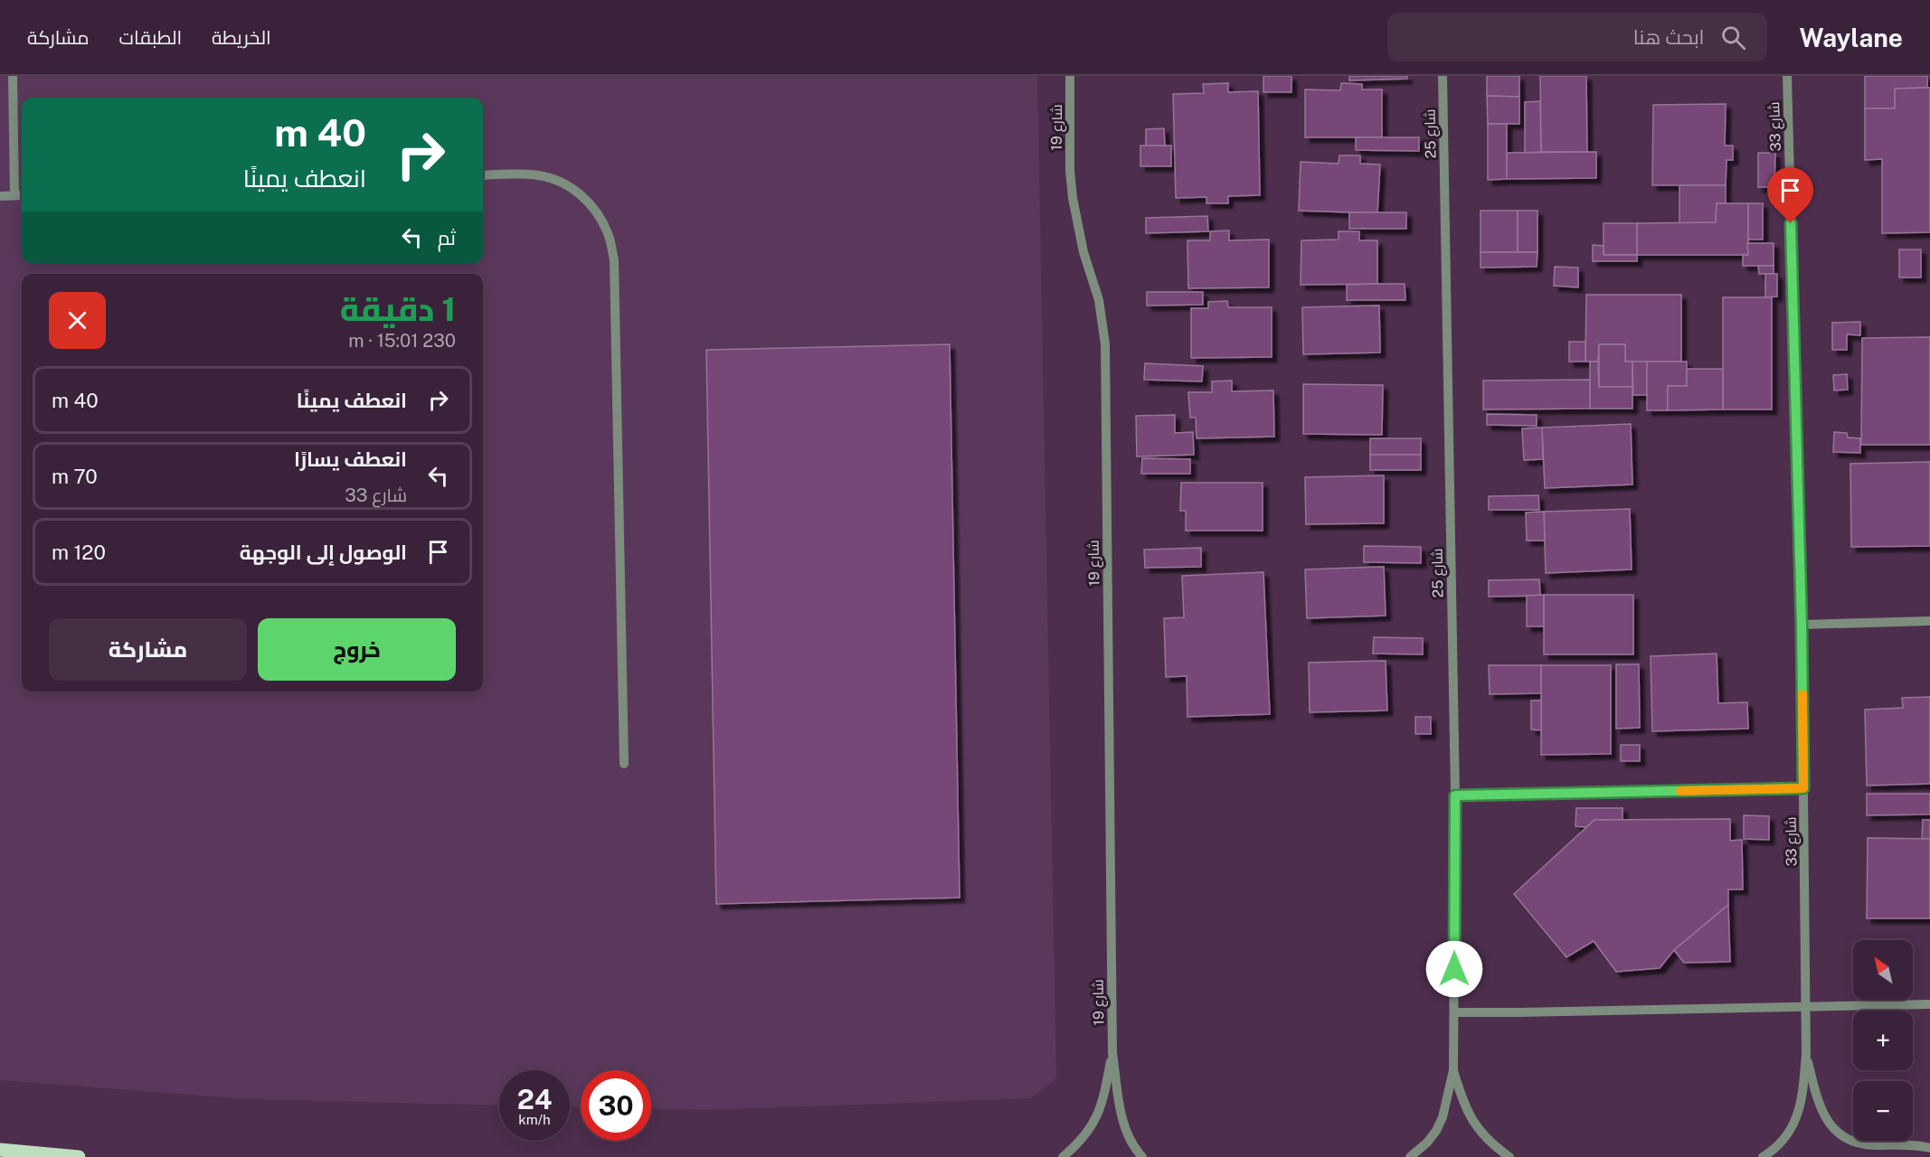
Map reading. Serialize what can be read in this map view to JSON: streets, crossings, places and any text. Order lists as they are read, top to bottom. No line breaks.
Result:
{"streets":{"street":["شارع 33","شارع 19","شارع 25"]},"north":"top left","page":{"header":"Waylane","search":"ابحث هنا","nav":["الخريطة","الطبقات","مشاركة"],"turn":["40 m","انعطف يمينًا"],"then":"ثم","heading":["1 دقيقة","230 m · 15:01"],"list":[{"name":"انعطف يمينًا","value":"40 m"},{"name":"انعطف يسارًا","note":"شارع 33","value":"70 m"},{"name":"الوصول إلى الوجهة","value":"120 m"}],"buttons":["خروج","مشاركة"],"map_buttons":["+","−"],"speed":"24 km/h","limit":"30"}}
